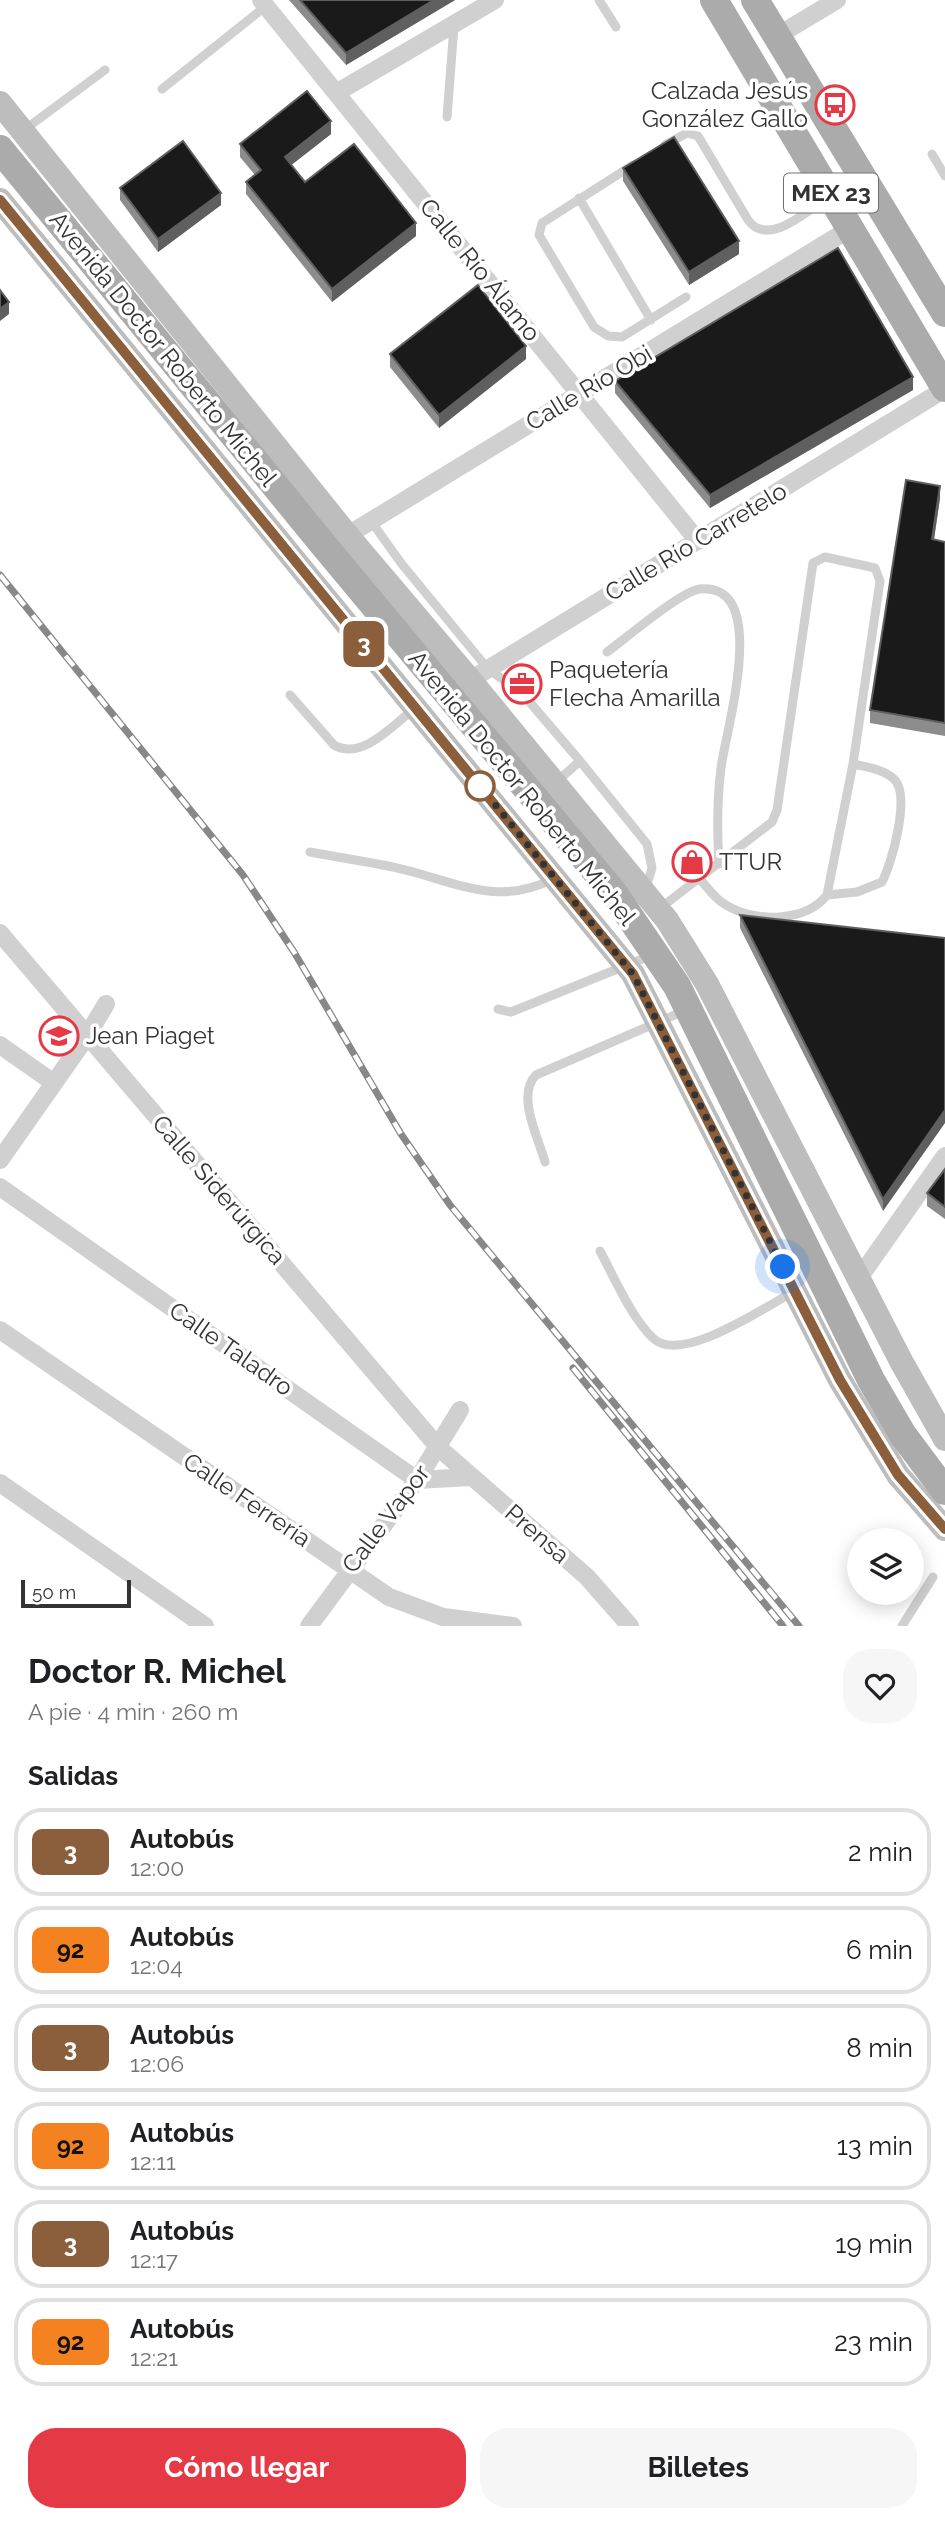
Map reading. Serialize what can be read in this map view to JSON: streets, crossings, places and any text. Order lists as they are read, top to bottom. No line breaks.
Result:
{"streets":{"main road":["MEX 23","Avenida Doctor Roberto Michel"],"street":["Calle Río Álamo","Calle Río Obi","Calle Río Carretelo","Calle Siderúrgica","Calle Taladro","Calle Ferrería","Calle Vapor","Prensa"]},"crossings":[["MEX 23","Calle Río Obi"],["MEX 23","Calle Río Carretelo"],["Calle Río Álamo","Calle Río Obi"],["Calle Río Álamo","Calle Río Carretelo"],["Avenida Doctor Roberto Michel","Calle Río Obi"],["Avenida Doctor Roberto Michel","Calle Río Carretelo"],["Calle Siderúrgica","Calle Vapor"],["Calle Siderúrgica","Prensa"],["Calle Taladro","Calle Vapor"],["Calle Ferrería","Calle Vapor"],["Calle Vapor","Prensa"]],"places":{"bus stop":["Calzada Jesús González Gallo"],"office":["Paquetería Flecha Amarilla"],"shop":["TTUR"],"school or university":["Jean Piaget"]},"lines":["bus line 3"],"scale_bar":"50 m","page":{"on_map":"3","scale":"50 m","heading":[["Doctor R. Michel","A pie · 4 min · 260 m"],"Salidas"],"list":[{"mark":"3","name":"Autobús","note":"12:00","value":"2 min"},{"mark":"92","name":"Autobús","note":"12:04","value":"6 min"},{"mark":"3","name":"Autobús","note":"12:06","value":"8 min"},{"mark":"92","name":"Autobús","note":"12:11","value":"13 min"},{"mark":"3","name":"Autobús","note":"12:17","value":"19 min"},{"mark":"92","name":"Autobús","note":"12:21","value":"23 min"}],"buttons":["Cómo llegar","Billetes"]}}
